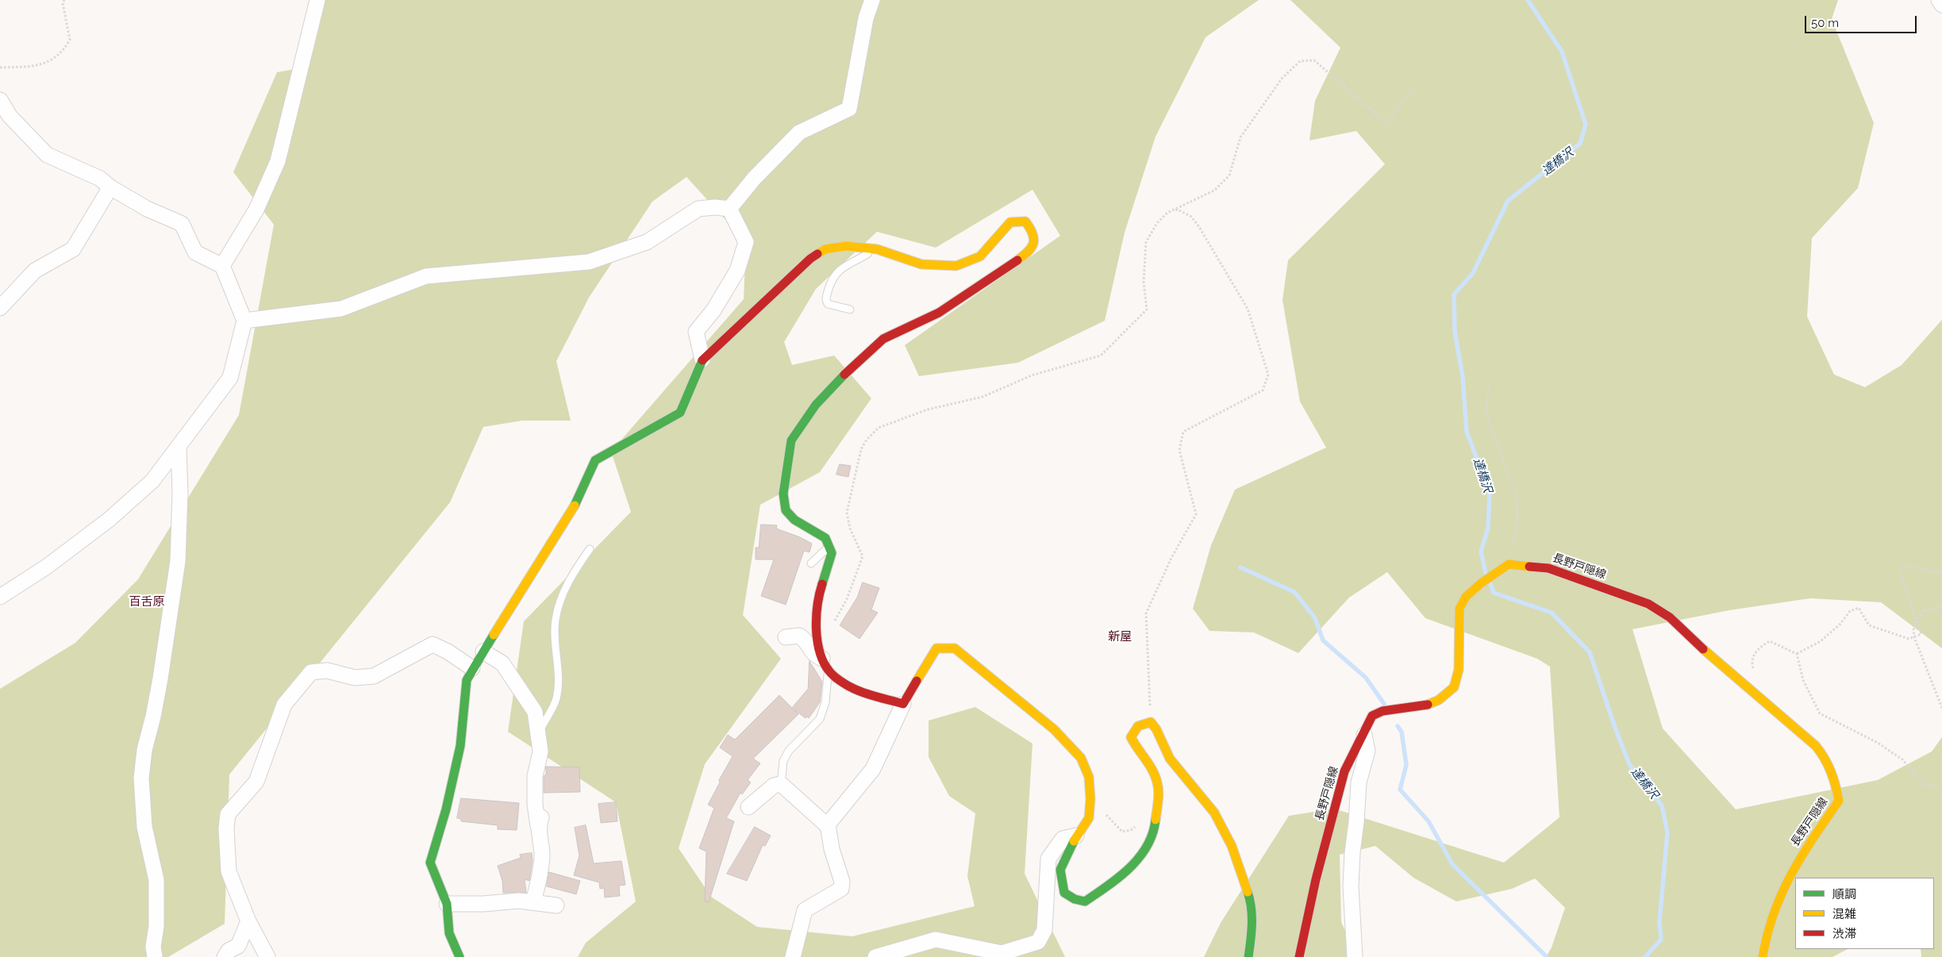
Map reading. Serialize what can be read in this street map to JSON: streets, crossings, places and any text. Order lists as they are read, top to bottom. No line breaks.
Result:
{"streets":{"street":["長野戸隠線"]},"districts":["百舌原","新屋"],"water":["達橋沢"],"legend":["順調","混雑","渋滞"],"scale_bar":"50 m"}
